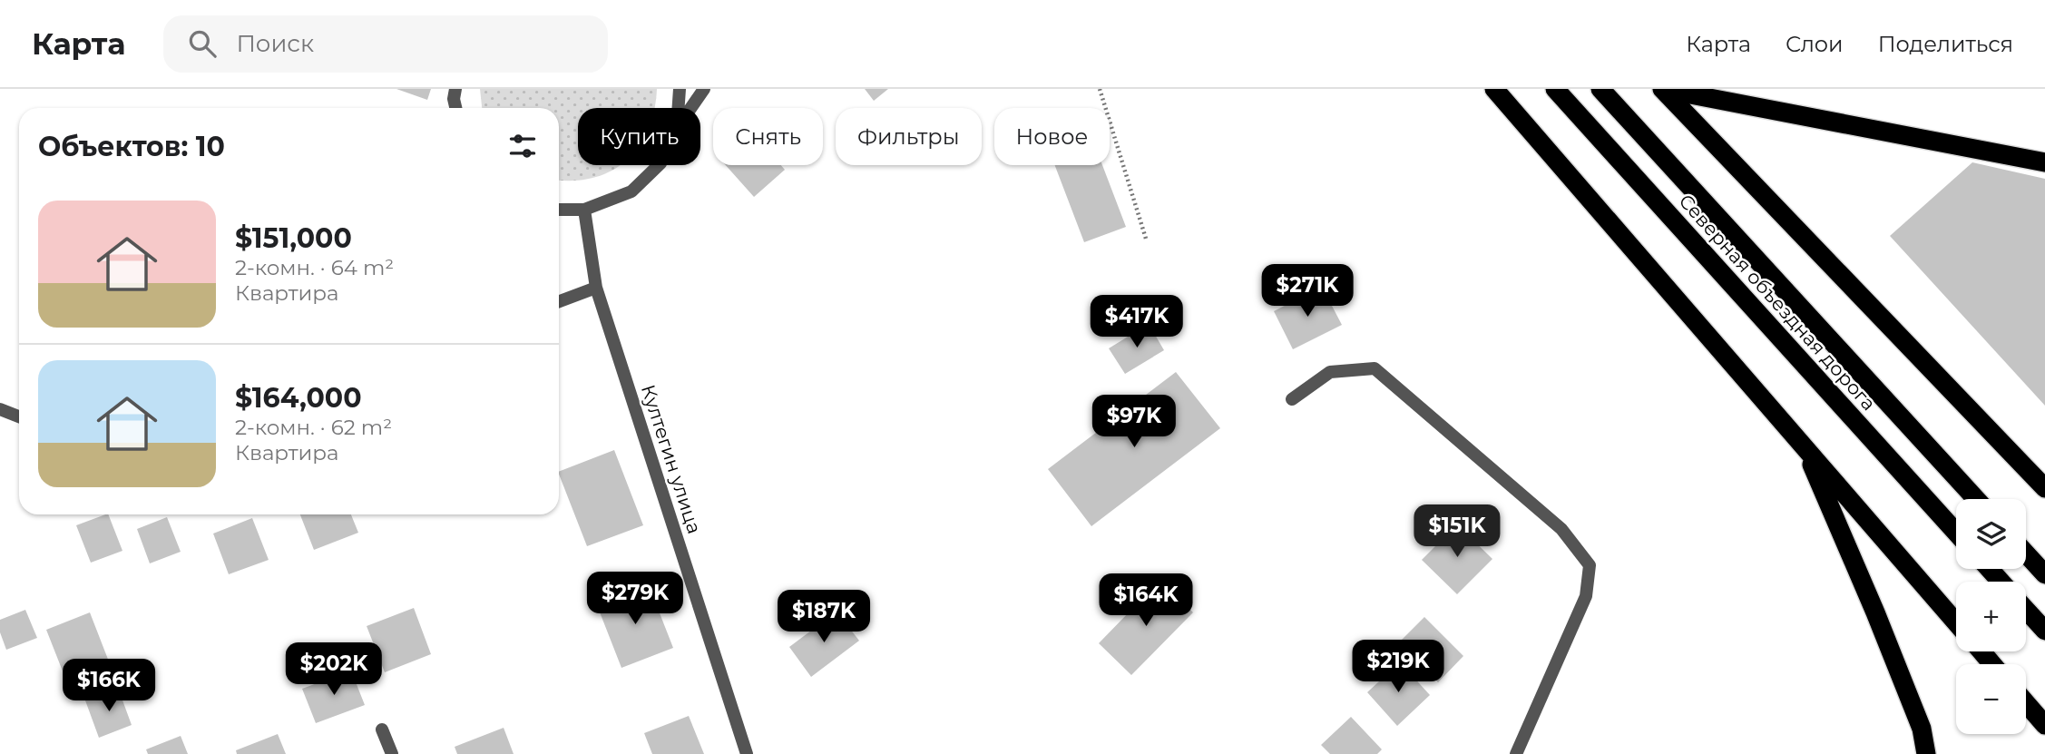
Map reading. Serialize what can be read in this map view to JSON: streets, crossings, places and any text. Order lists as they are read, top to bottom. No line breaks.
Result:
{"streets":{"highway":["Северная объездная дорога"],"street":["Култегин улица"]},"page":{"header":"Карта","search":"Поиск","nav":["Карта","Слои","Поделиться"],"chip":["Купить","Снять","Фильтры","Новое"],"heading":"Объектов: 10","list":[{"name":"$151,000","note":"2-комн. · 64 m² · Квартира"},{"name":"$164,000","note":"2-комн. · 62 m² · Квартира"}],"price":["$271K","$417K","$97K","$151K","$279K","$164K","$187K","$219K","$202K","$166K"],"map_buttons":["+","−"]}}
